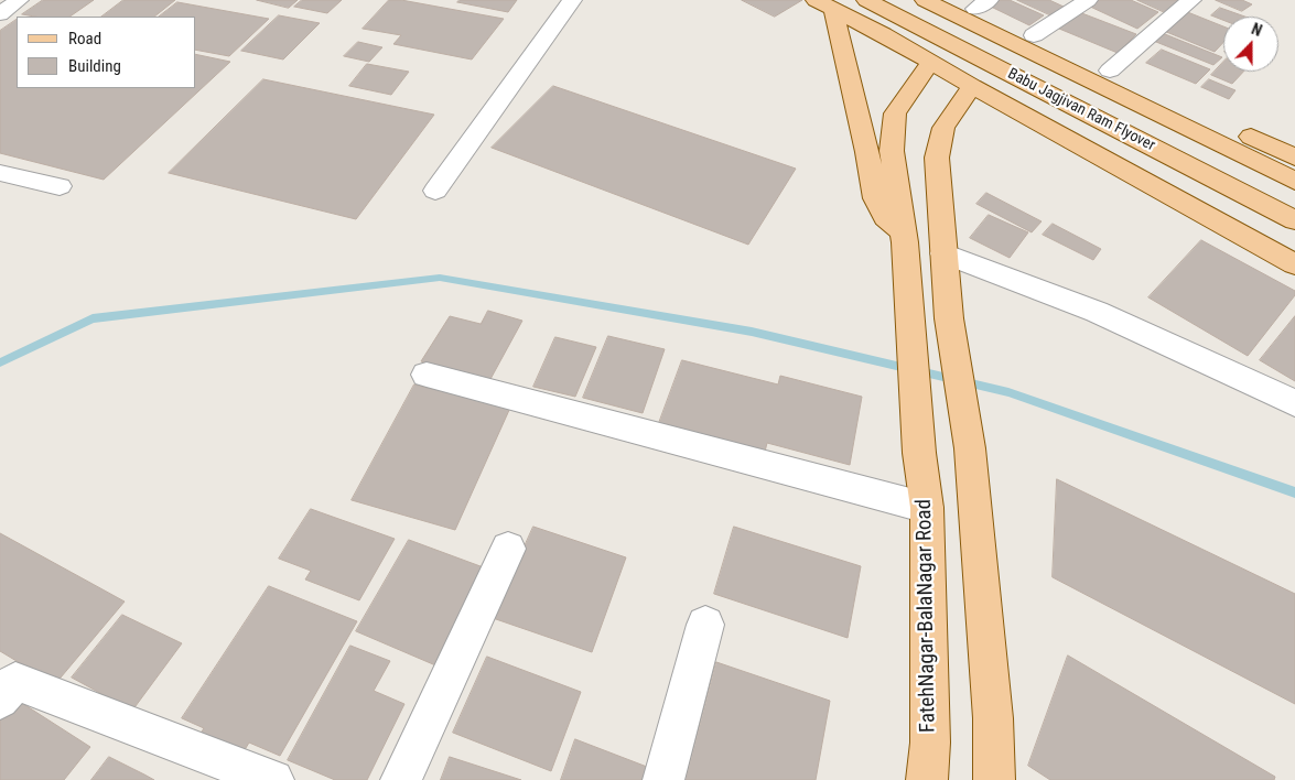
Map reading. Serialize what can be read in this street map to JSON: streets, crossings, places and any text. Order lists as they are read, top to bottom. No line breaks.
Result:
{"streets":{"main road":["Babu Jagjivan Ram Flyover","FatehNagar-BalaNagar Road"]},"legend":["Road","Building"],"north":"top"}
